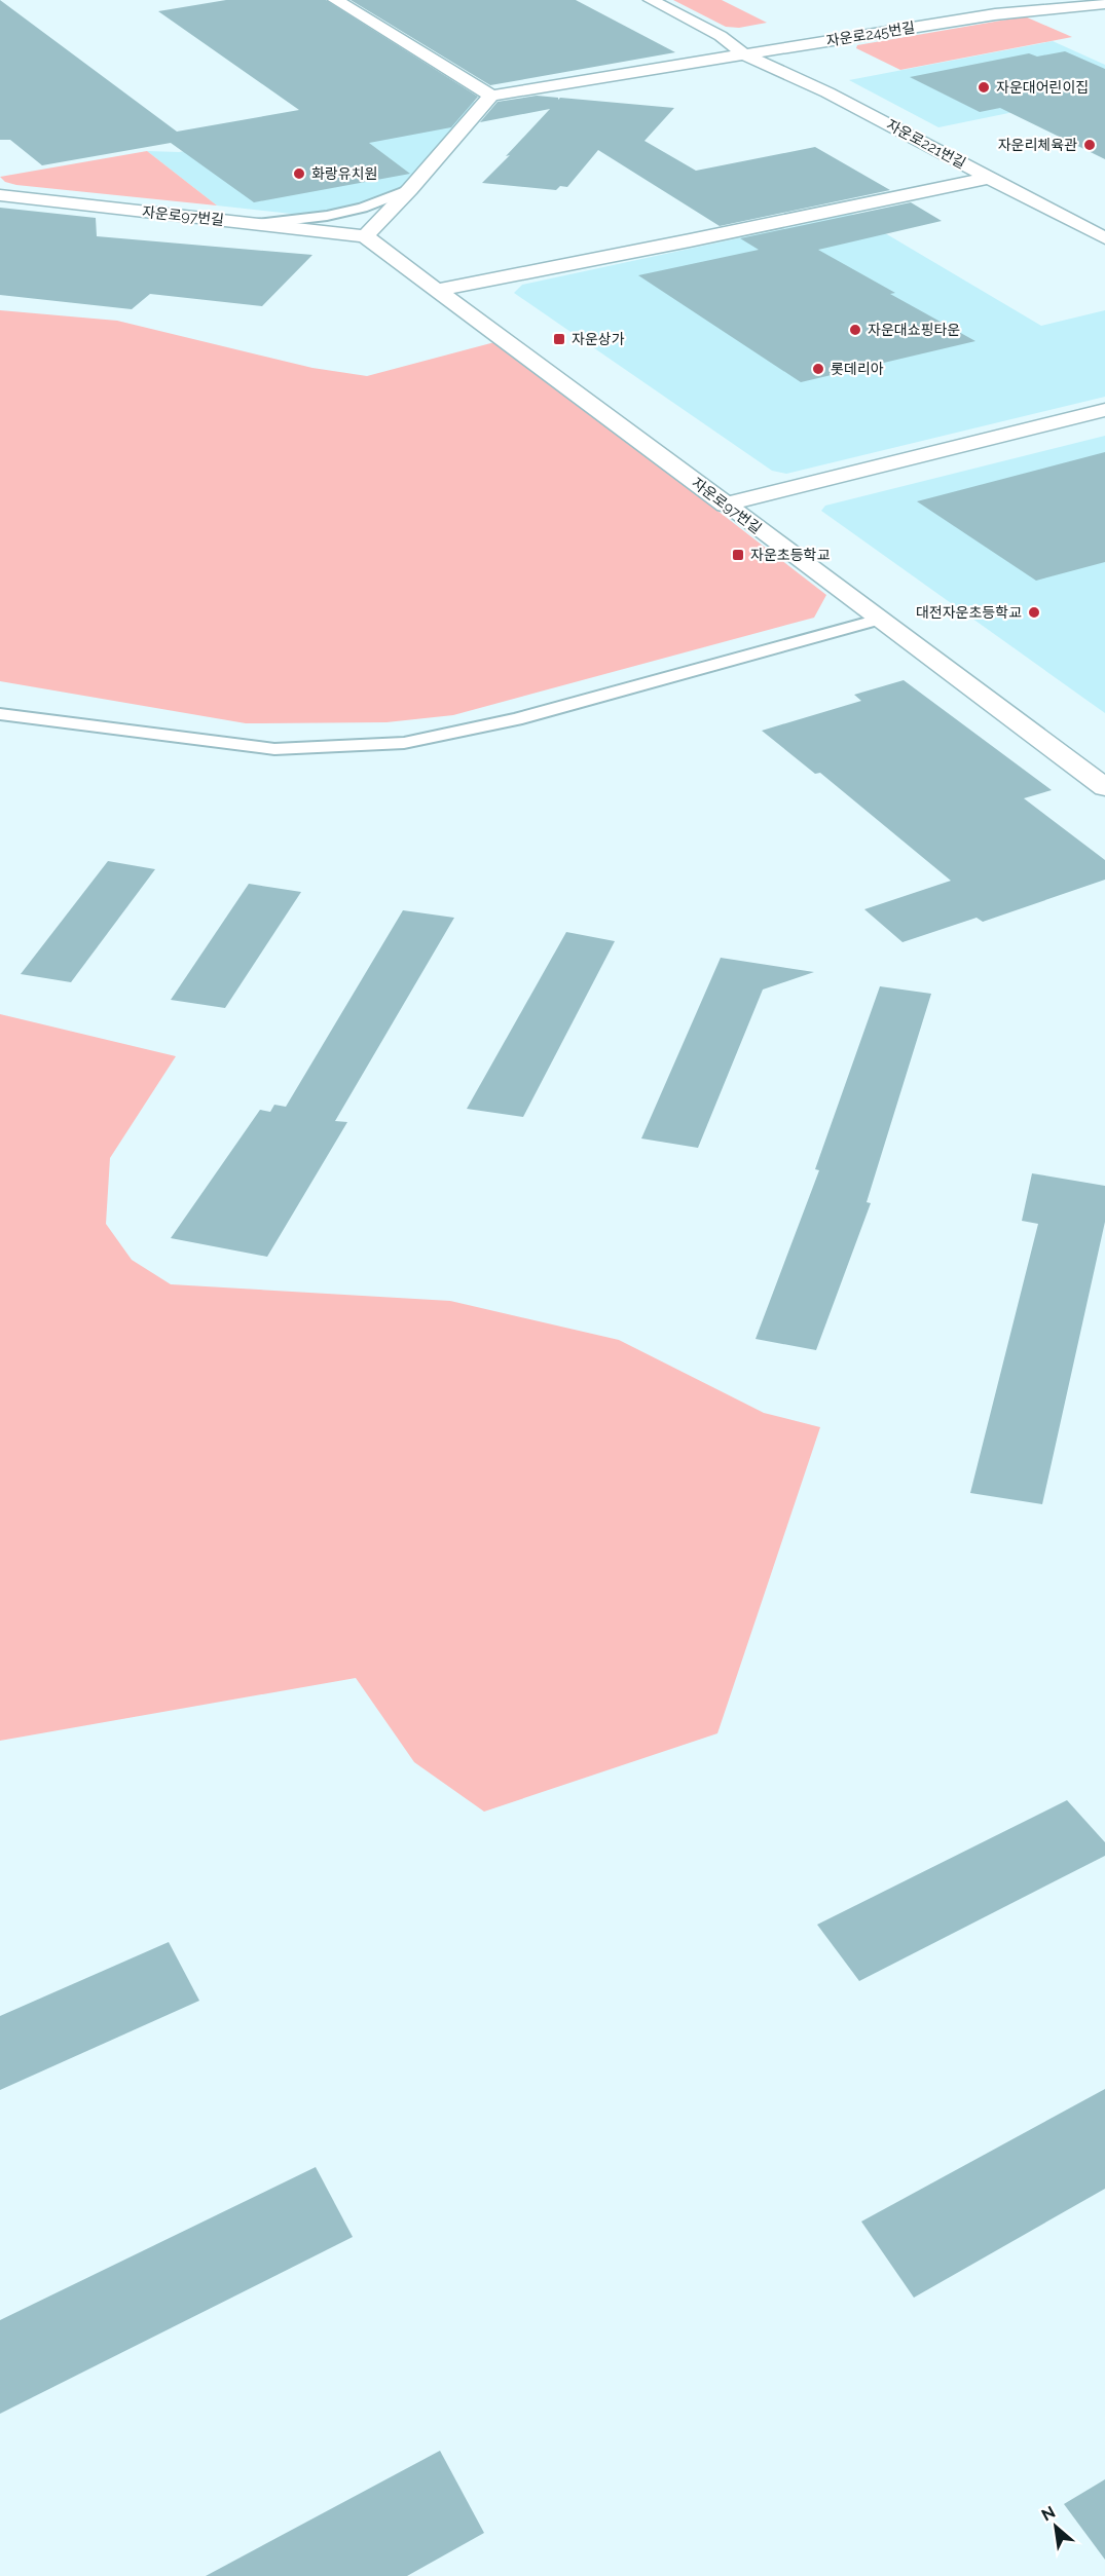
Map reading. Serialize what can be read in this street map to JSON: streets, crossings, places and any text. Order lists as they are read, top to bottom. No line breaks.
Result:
{"streets":{"street":["자운로245번길","자운로221번길","자운로97번길"]},"crossings":[["자운로245번길","자운로221번길"]],"places":{"other":["자운대어린이집","자운리체육관","화랑유치원","자운대쇼핑타운","롯데리아","대전자운초등학교"],"transit":["자운상가","자운초등학교"]},"north":"top left"}
